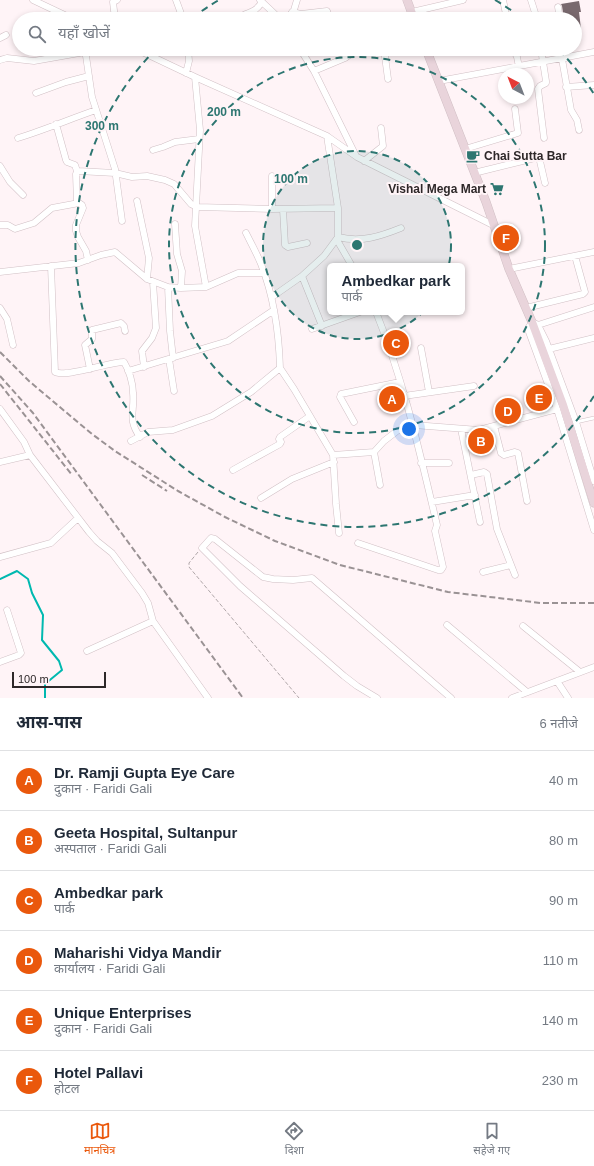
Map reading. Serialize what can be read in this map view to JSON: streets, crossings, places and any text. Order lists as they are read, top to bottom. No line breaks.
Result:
{"places":{"cafe":["Chai Sutta Bar"],"supermarket":["Vishal Mega Mart"]},"scale_bar":"100 m","north":"top left","page":{"search":"यहाँ खोजें","pins":["F","C","E","A","D","B"],"popup":["Ambedkar park","पार्क"],"scale":"100 m","heading":["आस-पास","6 नतीजे"],"list":[{"mark":"A","name":"Dr. Ramji Gupta Eye Care","note":"दुकान · Faridi Gali","value":"40 m"},{"mark":"B","name":"Geeta Hospital, Sultanpur","note":"अस्पताल · Faridi Gali","value":"80 m"},{"mark":"C","name":"Ambedkar park","note":"पार्क","value":"90 m"},{"mark":"D","name":"Maharishi Vidya Mandir","note":"कार्यालय · Faridi Gali","value":"110 m"},{"mark":"E","name":"Unique Enterprises","note":"दुकान · Faridi Gali","value":"140 m"},{"mark":"F","name":"Hotel Pallavi","note":"होटल","value":"230 m"}],"nav":["मानचित्र","दिशा","सहेजे गए"]},"rings":["200 m","300 m","100 m"]}
